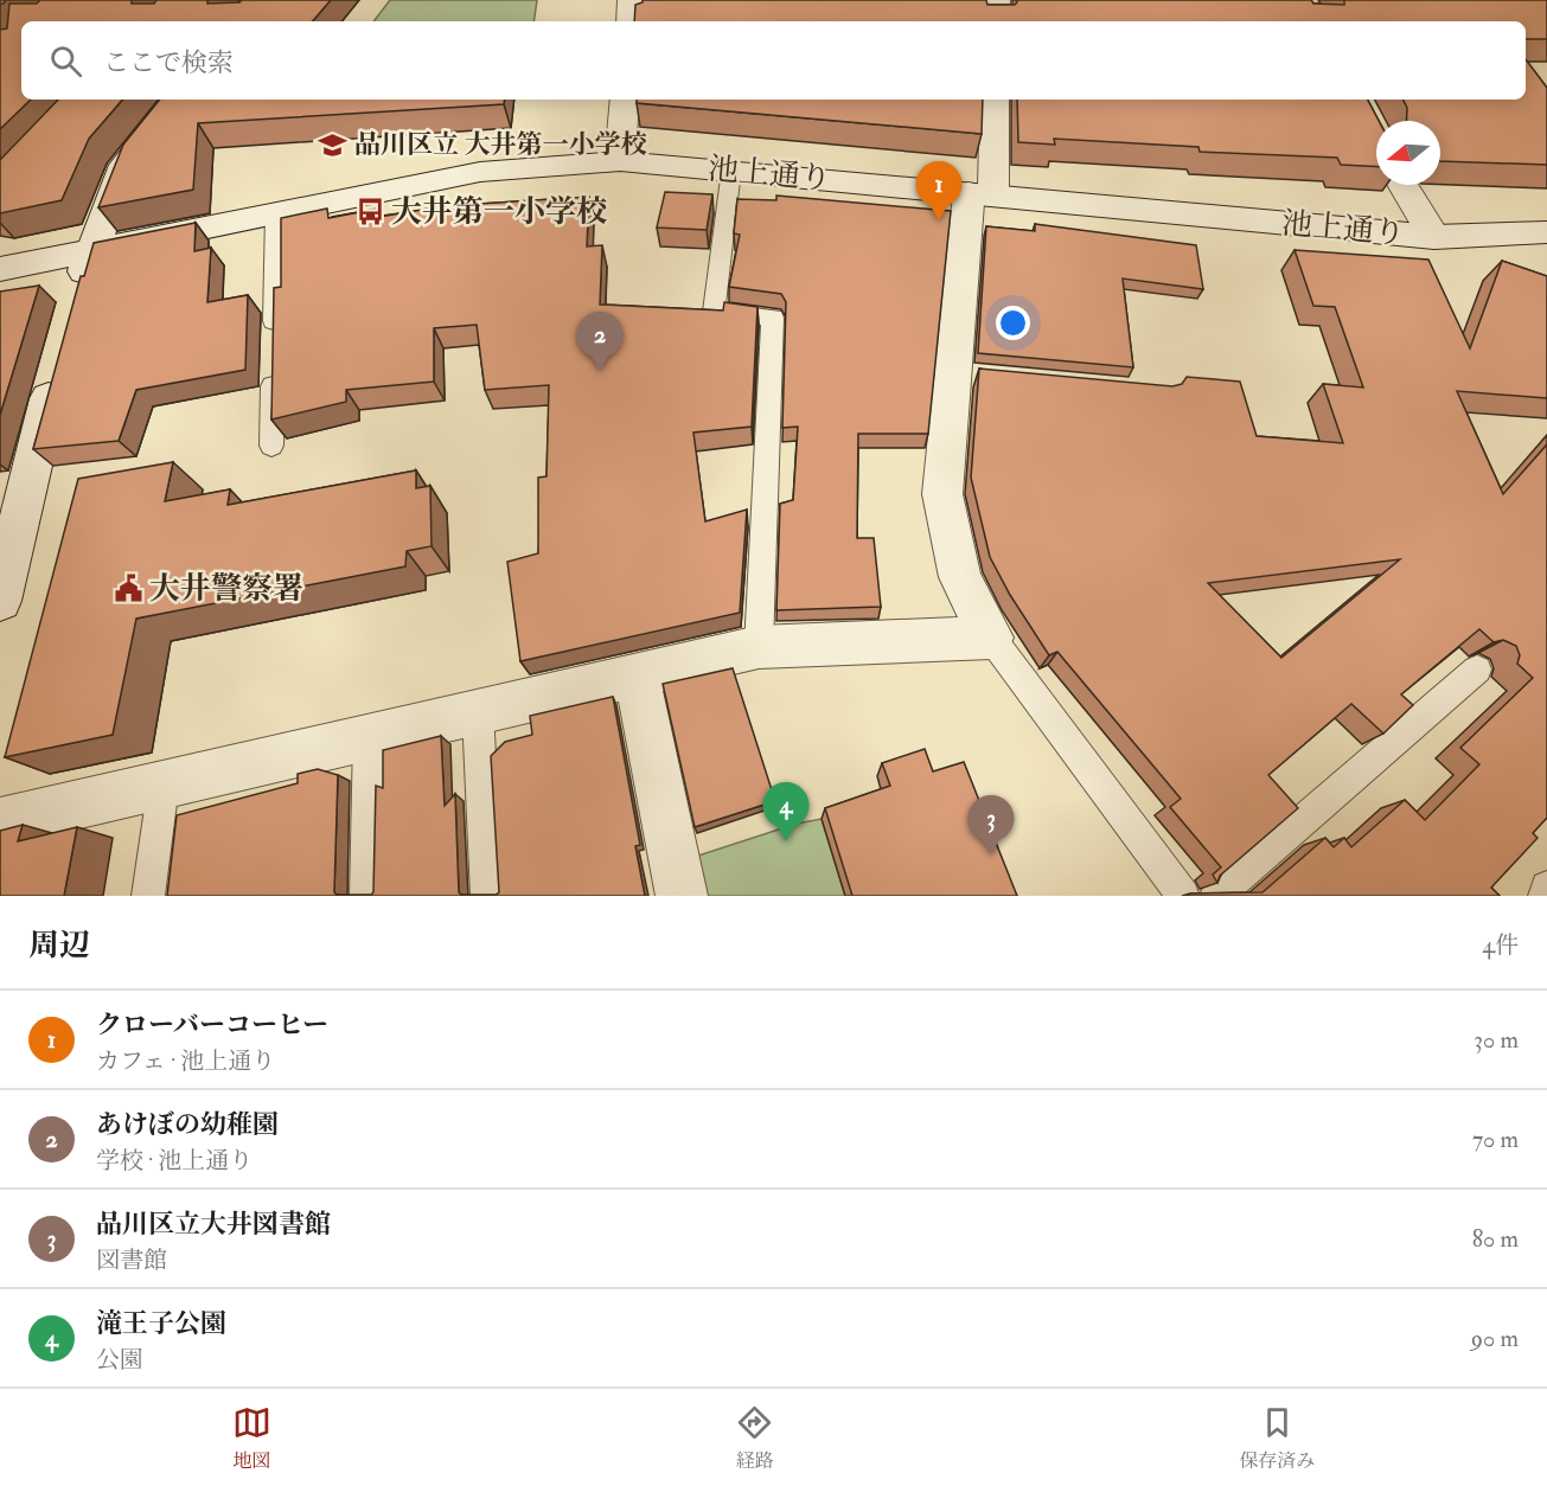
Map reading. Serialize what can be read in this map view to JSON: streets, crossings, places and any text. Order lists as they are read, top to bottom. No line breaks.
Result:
{"streets":{"street":["池上通り"]},"places":{"school or university":["品川区立 大井第一小学校"],"bus stop":["大井第一小学校"],"public building":["大井警察署"]},"north":"left","page":{"search":"ここで検索","pins":["1","2","4","3"],"heading":["周辺","4件"],"list":[{"mark":"1","name":"クローバーコーヒー","note":"カフェ · 池上通り","value":"30 m"},{"mark":"2","name":"あけぼの幼稚園","note":"学校 · 池上通り","value":"70 m"},{"mark":"3","name":"品川区立大井図書館","note":"図書館","value":"80 m"},{"mark":"4","name":"滝王子公園","note":"公園","value":"90 m"}],"nav":["地図","経路","保存済み"]}}
